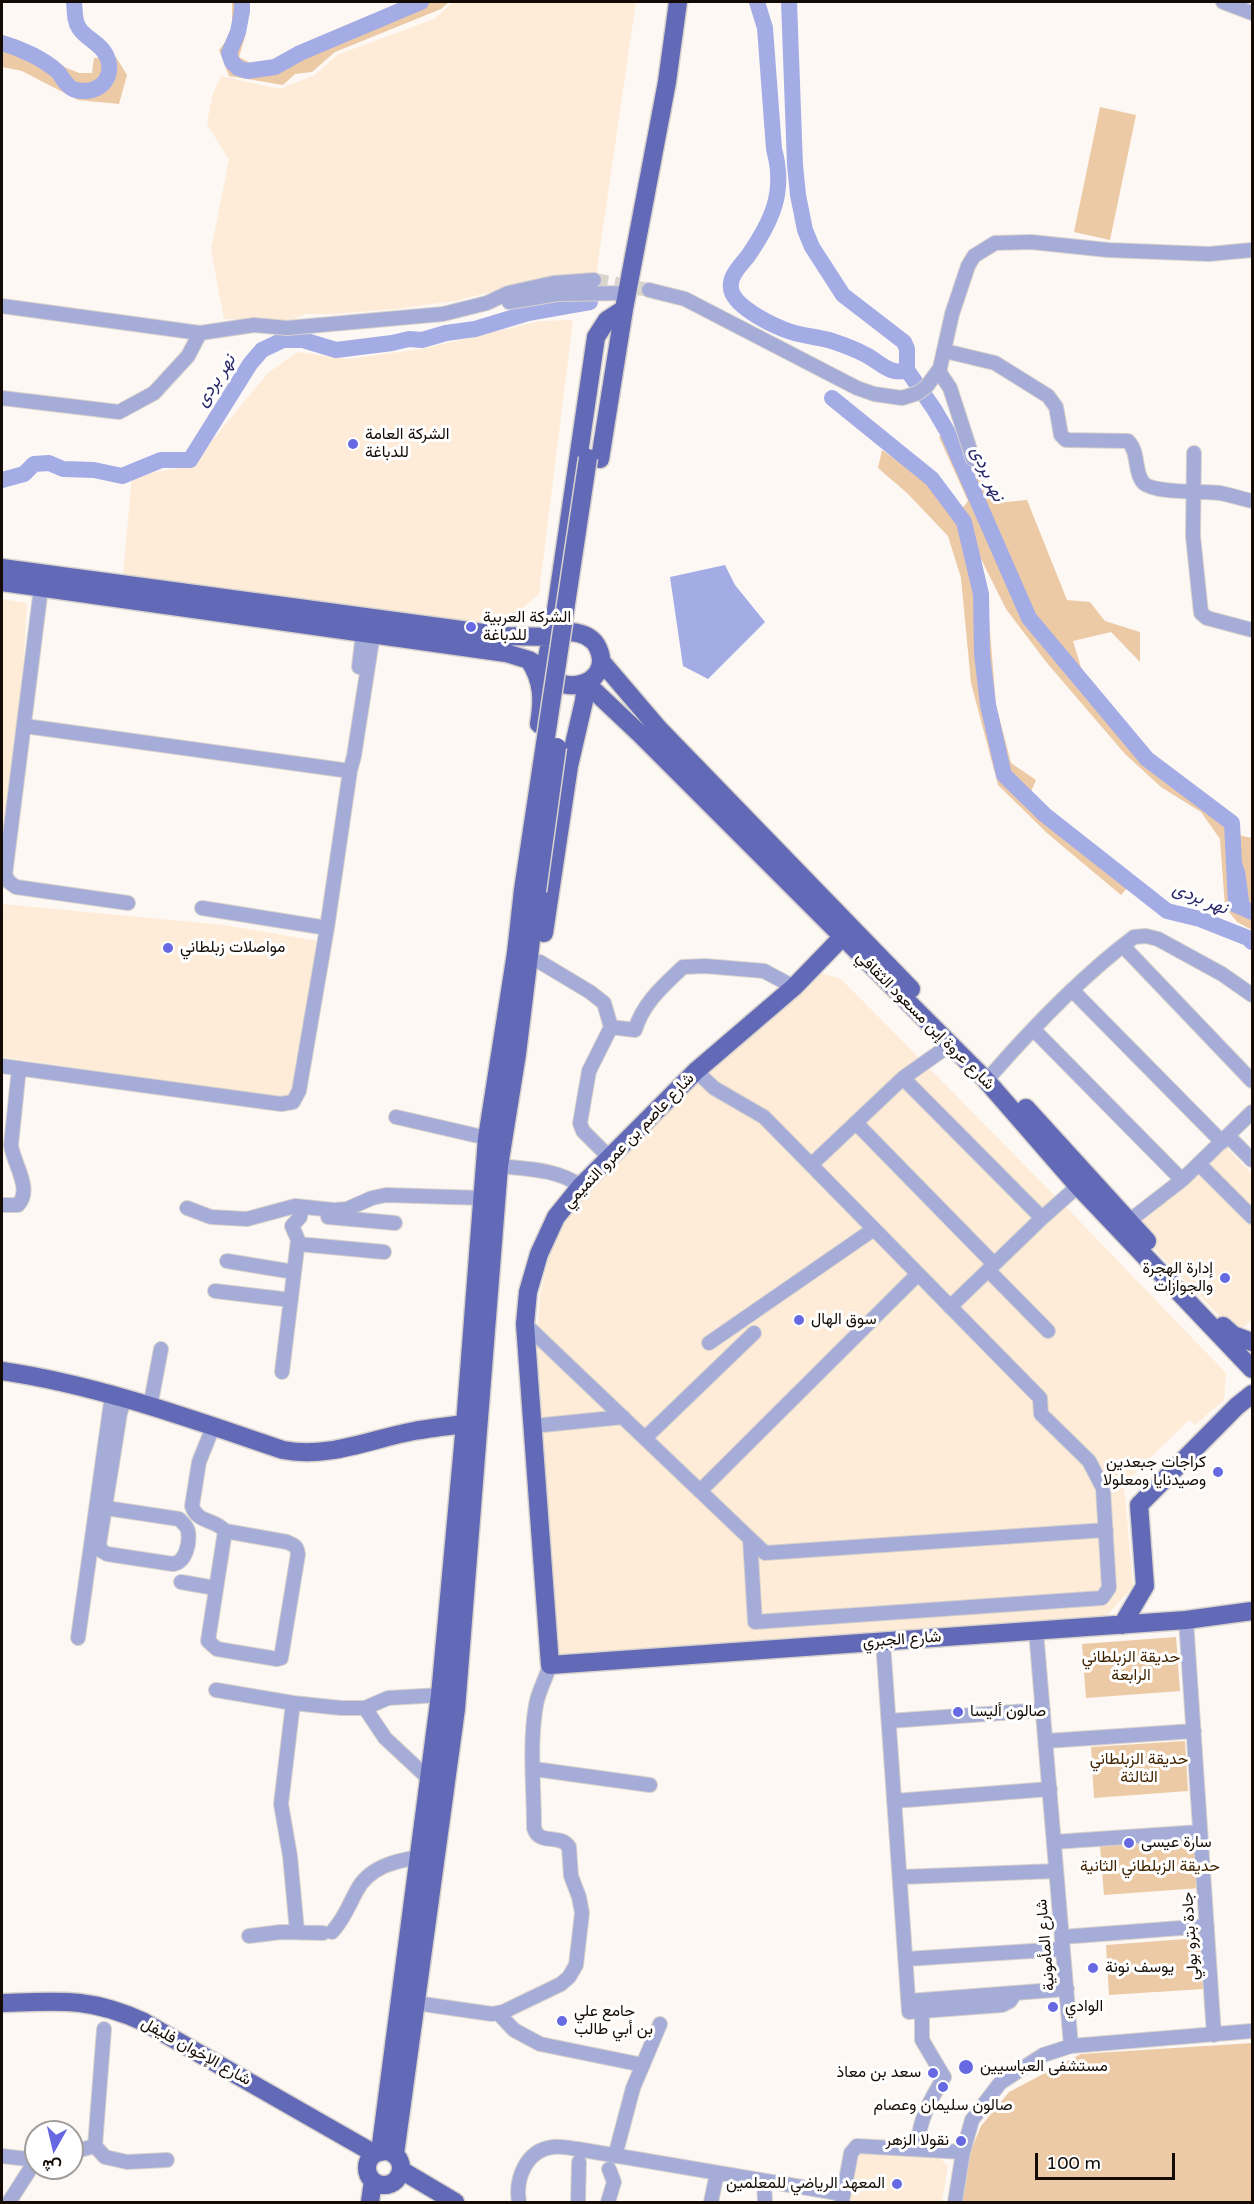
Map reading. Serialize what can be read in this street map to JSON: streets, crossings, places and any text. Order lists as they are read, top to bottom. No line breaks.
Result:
{"streets":{"main road":["شارع عروة إبن مسعود الثقافي","شارع عاصم بن عمرو التميمي","شارع الجبري","شارع الإخوان فليفل"],"street":["جادة بترو بولي","شارع المأمونية"]},"crossings":[["شارع عروة إبن مسعود الثقافي","شارع عاصم بن عمرو التميمي"],["شارع عاصم بن عمرو التميمي","شارع الجبري"],["شارع الجبري","جادة بترو بولي"],["شارع الجبري","شارع المأمونية"]],"water":["نهر بردى"],"parks":["حديقة الزبلطاني الرابعة","حديقة الزبلطاني الثالثة","حديقة الزبلطاني الثانية"],"places":["الشركة العامة للدباغة","الشركة العربية للدباغة","مواصلات زبلطاني","إدارة الهجرة والجوازات","سوق الهال","كراجات جبعدين وصيدنايا ومعلولا","صالون أليسا","سارة عيسى","يوسف نونة","الوادي","جامع علي بن أبي طالب","مستشفى العباسيين","سعد بن معاذ","صالون سليمان وعصام","نقولا الزهر","المعهد الرياضي للمعلمين"],"scale_bar":"100 m","north":"bottom"}
